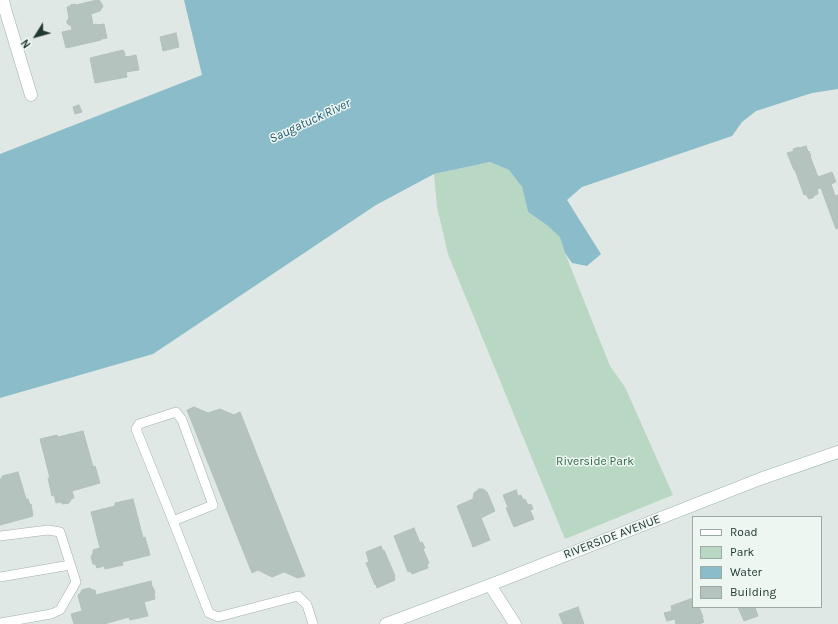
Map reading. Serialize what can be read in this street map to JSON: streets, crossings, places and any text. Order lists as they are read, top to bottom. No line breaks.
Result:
{"streets":{"main road":["RIVERSIDE AVENUE"]},"water":["Saugatuck River"],"parks":["Riverside Park"],"legend":["Road","Park","Water","Building"],"north":"bottom left"}
